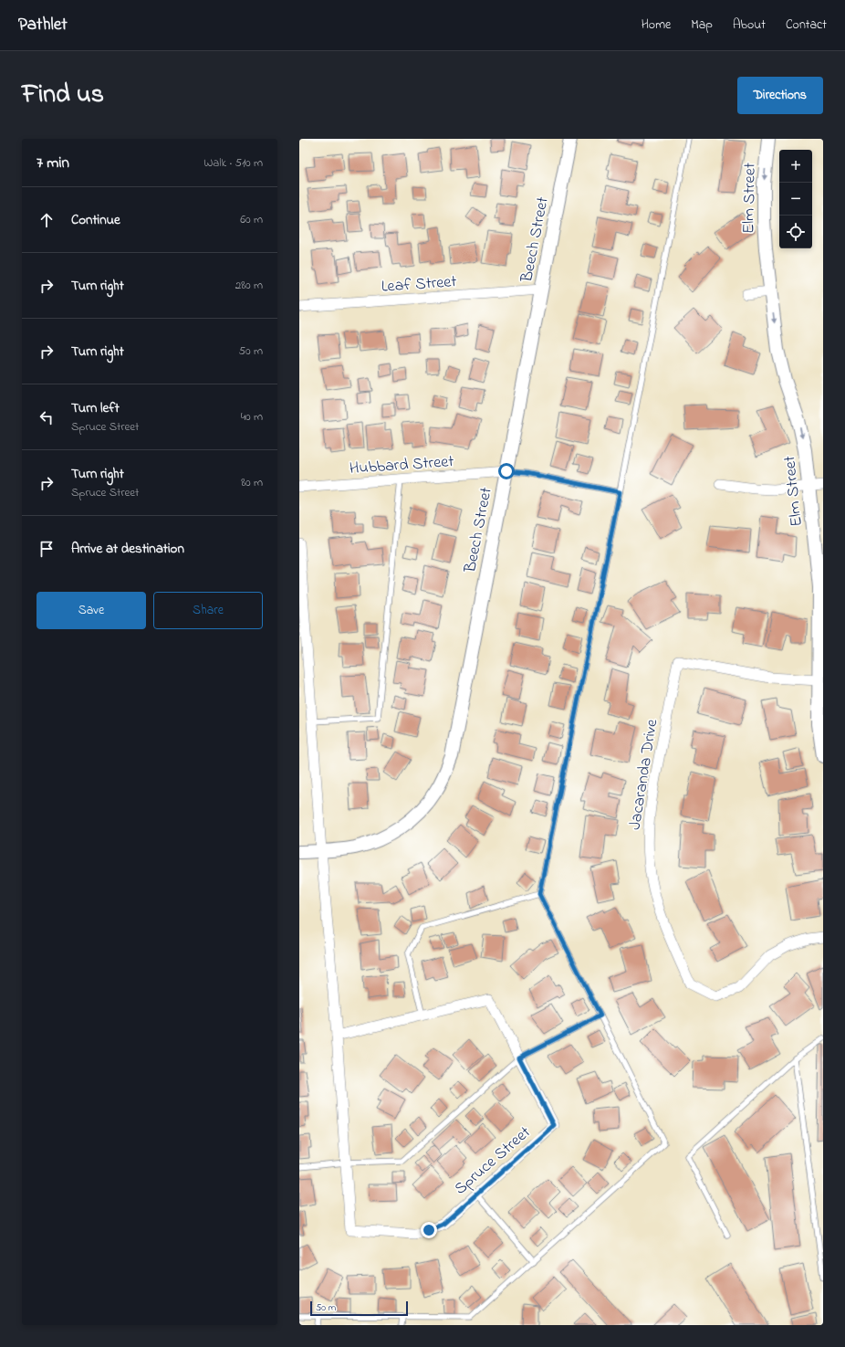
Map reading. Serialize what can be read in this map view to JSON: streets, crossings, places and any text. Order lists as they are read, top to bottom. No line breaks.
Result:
{"streets":{"street":["Elm Street","Beech Street","Leaf Street","Hubbard Street","Jacaranda Drive","Spruce Street"]},"crossings":[["Elm Street","Jacaranda Drive"],["Beech Street","Leaf Street"],["Beech Street","Hubbard Street"],["Beech Street","Spruce Street"]],"one_way":["Elm Street"],"scale_bar":"50 m","page":{"header":"Pathlet","nav":["Home","Map","About","Contact"],"title":"Find us","buttons":["Directions",["Save","Share"]],"heading":["7 min","Walk · 510 m"],"map_buttons":["+","−"],"list":[["Continue","60 m"],["Turn right","280 m"],["Turn right","50 m"],["Turn left","Spruce Street","40 m"],["Turn right","Spruce Street","80 m"],"Arrive at destination"],"scale":"50 m"}}
